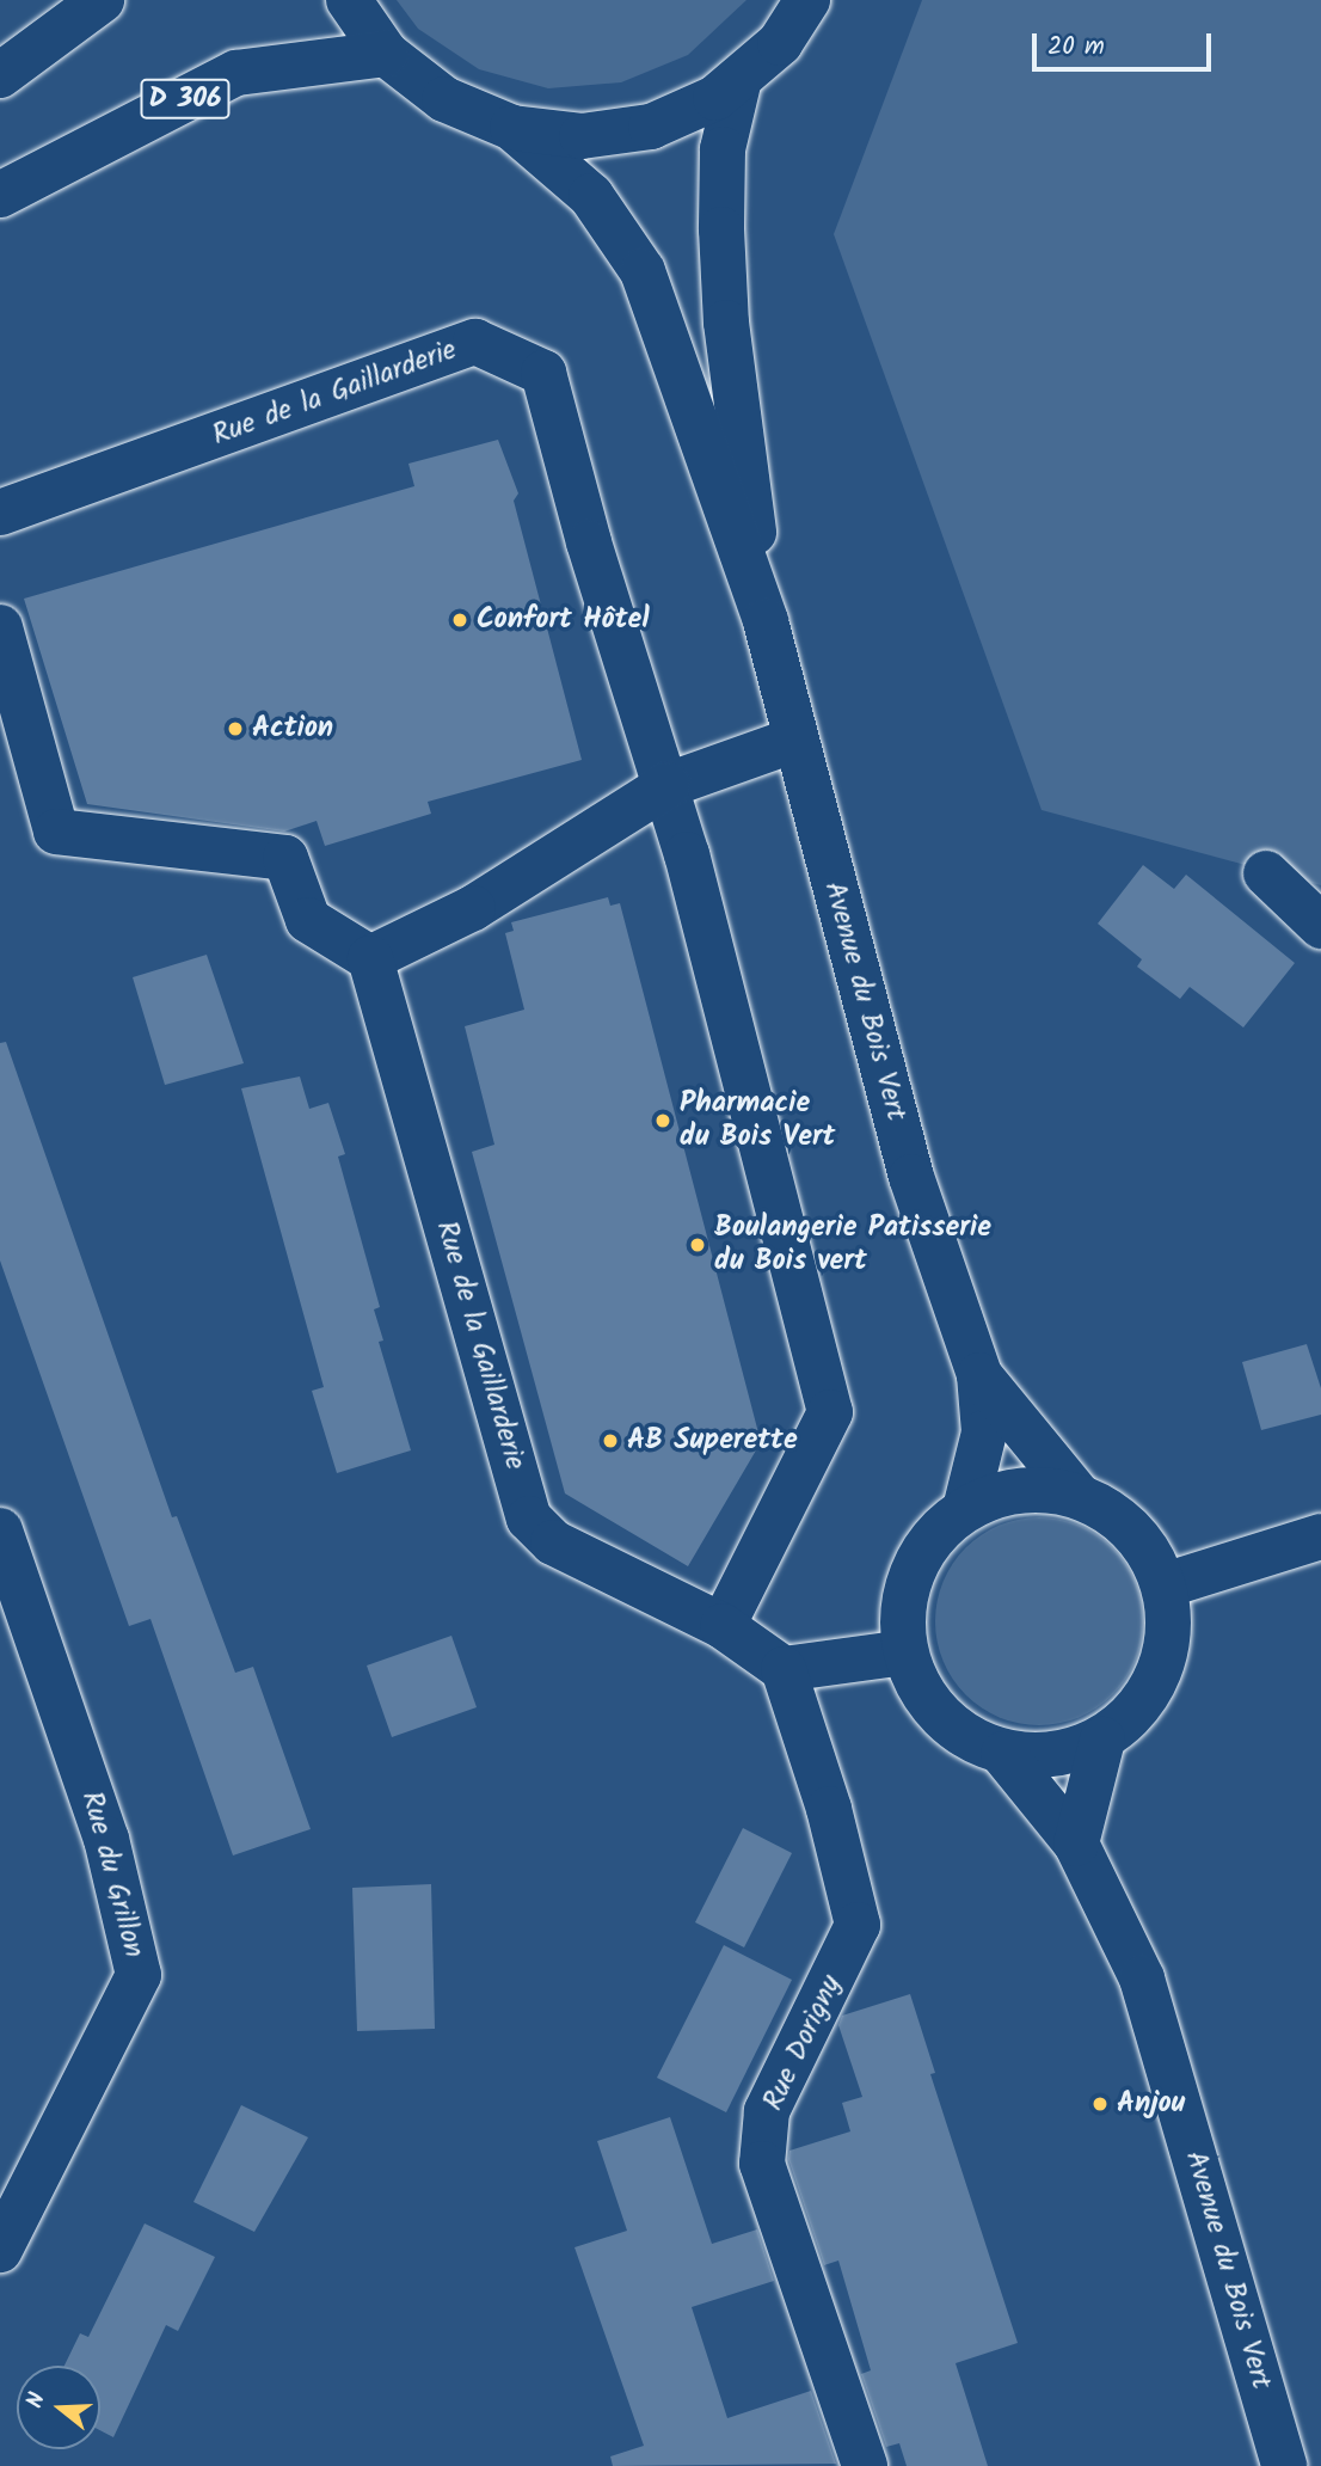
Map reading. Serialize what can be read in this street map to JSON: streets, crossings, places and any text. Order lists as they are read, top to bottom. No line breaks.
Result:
{"streets":{"street":["D 306","Rue de la Gaillarderie","Avenue du Bois Vert","Rue du Grillon","Rue Dorigny"]},"crossings":[["Rue de la Gaillarderie","Rue Dorigny"]],"places":["Confort Hôtel","Action","Pharmacie du Bois Vert","Boulangerie Patisserie du Bois vert","AB Superette","Anjou"],"scale_bar":"20 m","north":"left"}
